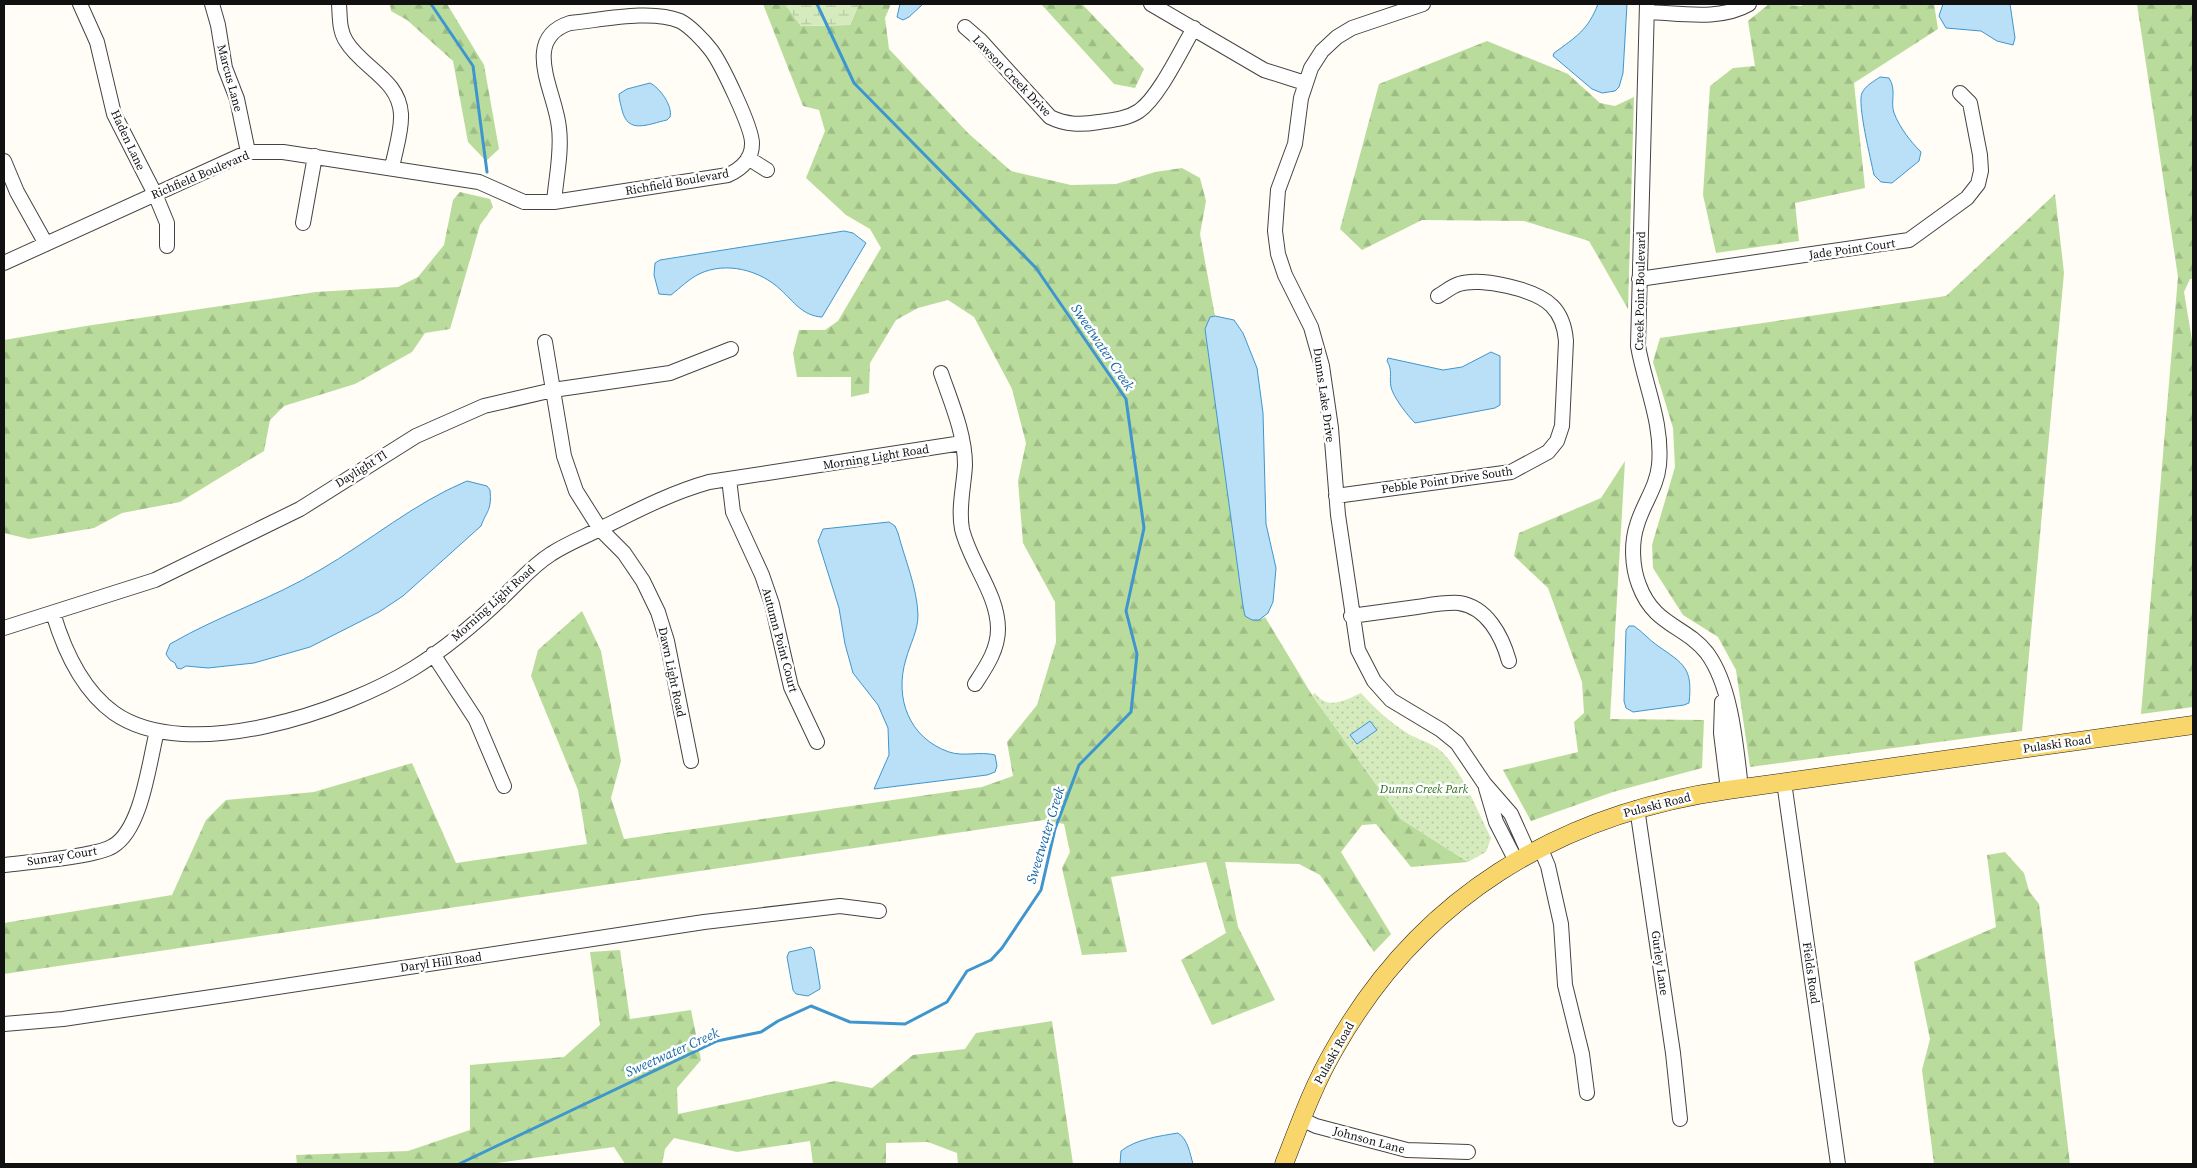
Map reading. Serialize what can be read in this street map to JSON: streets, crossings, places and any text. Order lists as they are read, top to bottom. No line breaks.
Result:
{"streets":{"main road":["Pulaski Road"],"street":["Lawson Creek Drive","Marcus Lane","Haden Lane","Richfield Boulevard","Jade Point Court","Creek Point Boulevard","Dunns Lake Drive","Morning Light Road","Daylight Tl","Pebble Point Drive South","Autumn Point Court","Dawn Light Road","Sunray Court","Daryl Hill Road","Gurley Lane","Fields Road","Johnson Lane"]},"crossings":[["Marcus Lane","Richfield Boulevard"],["Haden Lane","Richfield Boulevard"],["Jade Point Court","Creek Point Boulevard"],["Creek Point Boulevard","Pulaski Road"],["Dunns Lake Drive","Pebble Point Drive South"],["Dunns Lake Drive","Pulaski Road"],["Morning Light Road","Daylight Tl"],["Morning Light Road","Autumn Point Court"],["Morning Light Road","Dawn Light Road"],["Morning Light Road","Sunray Court"],["Daylight Tl","Dawn Light Road"],["Pulaski Road","Gurley Lane"],["Pulaski Road","Fields Road"],["Pulaski Road","Johnson Lane"]],"water":["Sweetwater Creek"],"parks":["Dunns Creek Park"]}
